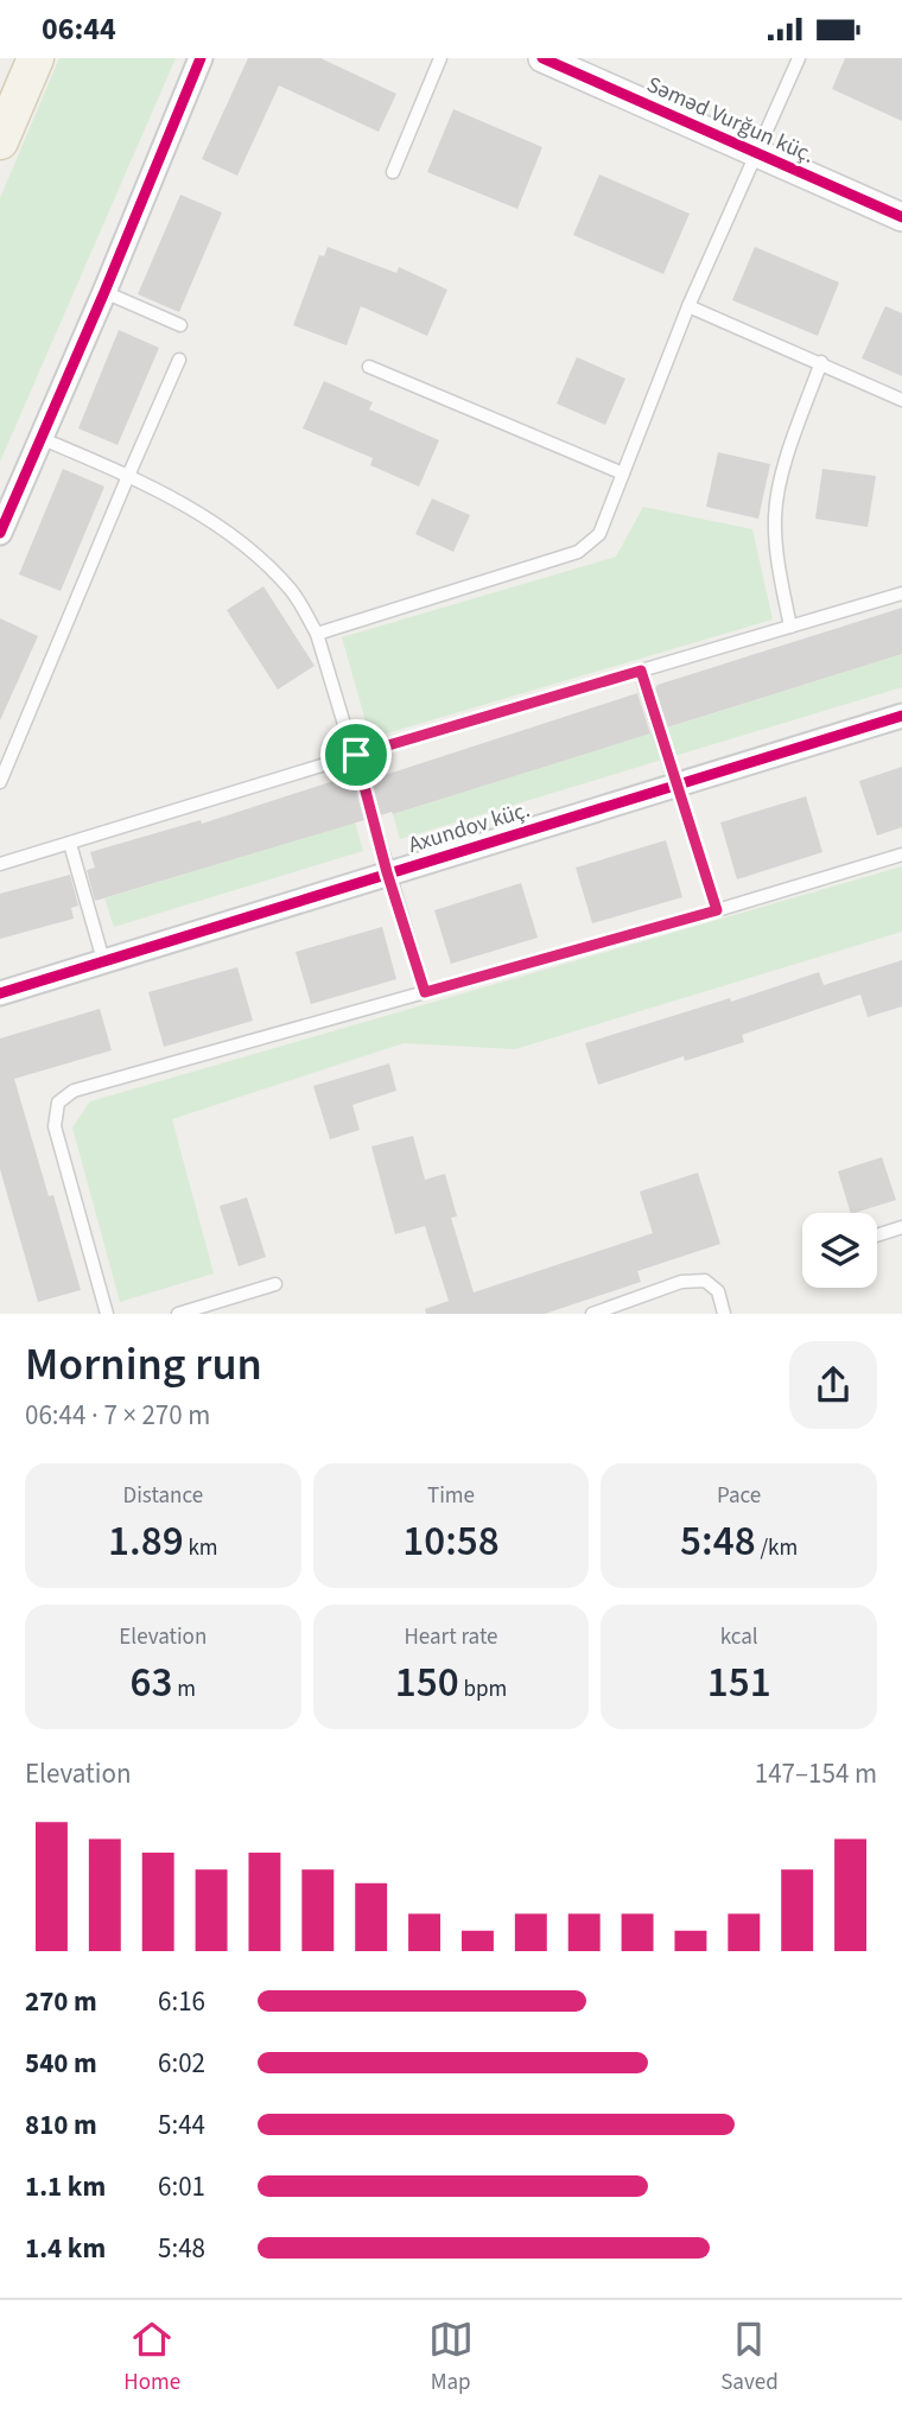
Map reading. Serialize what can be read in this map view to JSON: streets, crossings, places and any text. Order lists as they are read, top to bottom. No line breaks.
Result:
{"streets":{"street":["Səməd Vurğun küç.","Axundov küç."]},"page":{"status":"06:44","heading":["Morning run","06:44 · 7 × 270 m"],"stats":[["Distance","1.89 km"],["Time","10:58"],["Pace","5:48 /km"],["Elevation","63 m"],["Heart rate","150 bpm"],["kcal","151"]],"chart":["Elevation","147–154 m"],"list":[{"name":"270 m","note":"6:16"},{"name":"540 m","note":"6:02"},{"name":"810 m","note":"5:44"},{"name":"1.1 km","note":"6:01"},{"name":"1.4 km","note":"5:48"}],"tabs":["Home","Map","Saved"]}}
